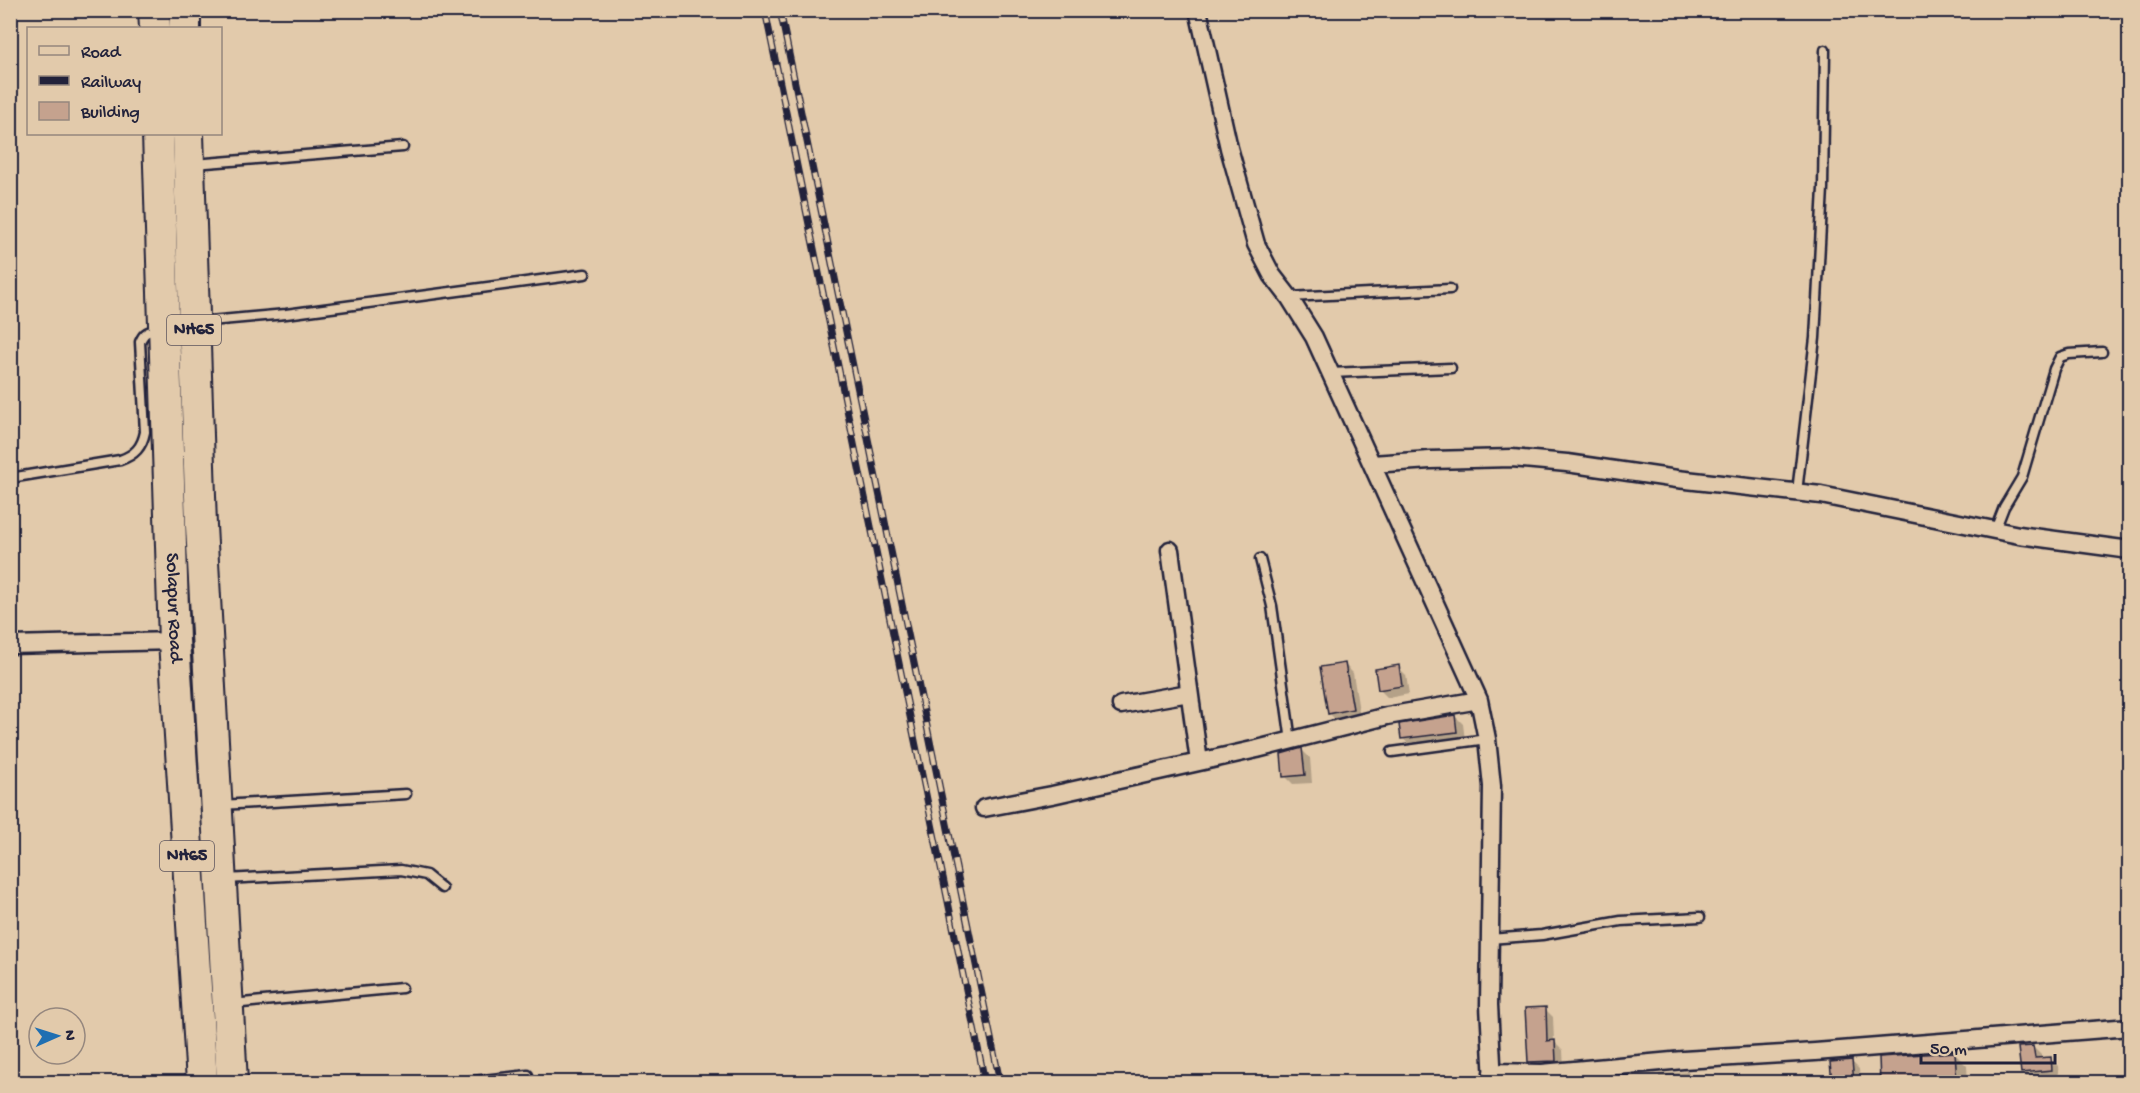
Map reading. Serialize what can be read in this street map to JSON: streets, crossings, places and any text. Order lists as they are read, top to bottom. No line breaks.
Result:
{"streets":{"highway":["NH65","Solapur Road"]},"legend":["Road","Railway","Building"],"scale_bar":"50 m","north":"right"}
